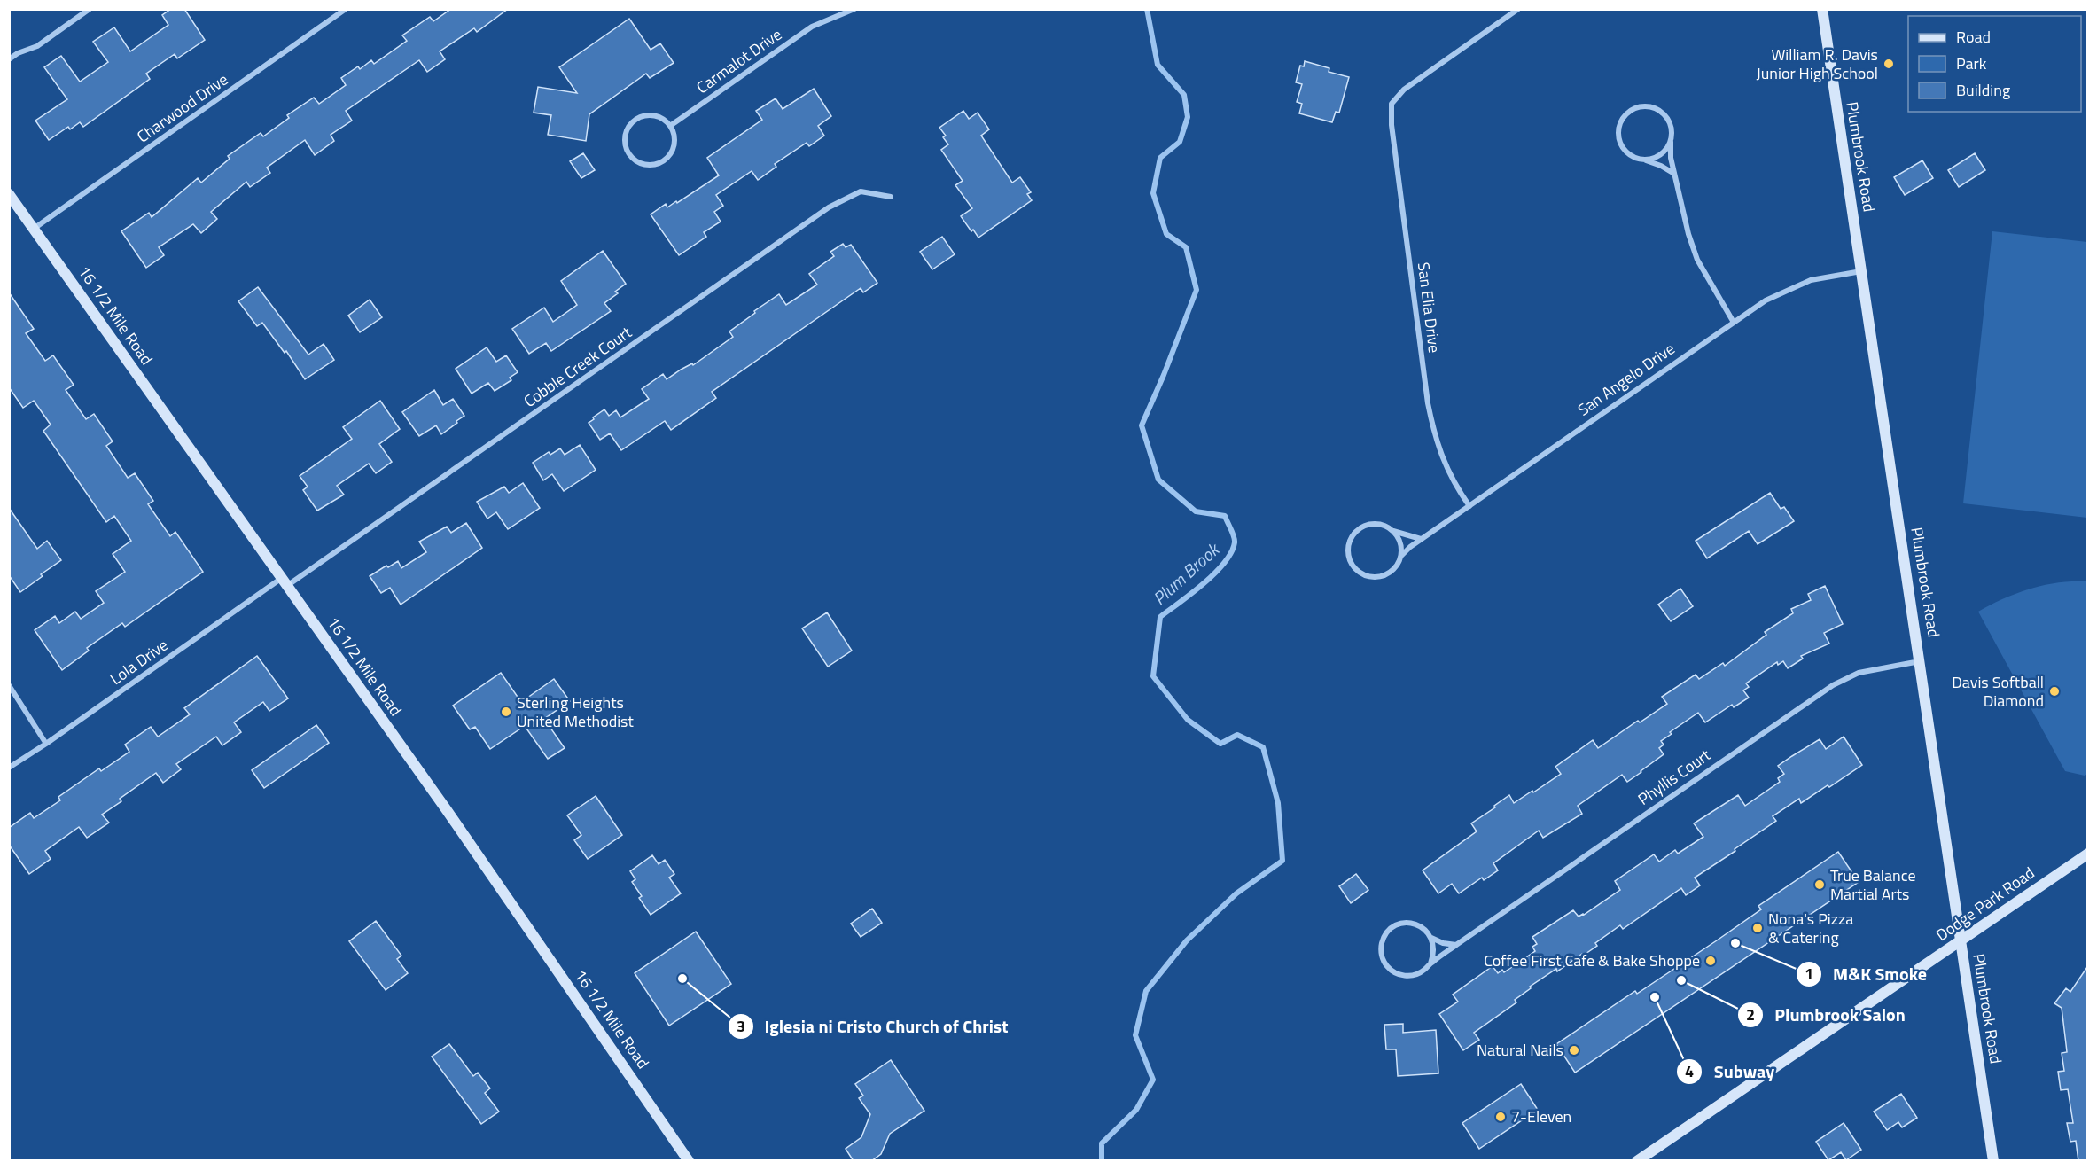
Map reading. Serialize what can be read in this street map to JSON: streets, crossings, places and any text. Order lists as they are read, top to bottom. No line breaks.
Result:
{"streets":{"street":["Carmalot Drive","Charwood Drive","Plumbrook Road","San Elia Drive","16 1/2 Mile Road","Cobble Creek Court","San Angelo Drive","Lola Drive","Phyllis Court","Dodge Park Road"]},"crossings":[["Charwood Drive","16 1/2 Mile Road"],["Plumbrook Road","San Angelo Drive"],["Plumbrook Road","Phyllis Court"],["Plumbrook Road","Dodge Park Road"],["San Elia Drive","San Angelo Drive"],["16 1/2 Mile Road","Cobble Creek Court"],["16 1/2 Mile Road","Lola Drive"],["Cobble Creek Court","Lola Drive"]],"water":["Plum Brook"],"places":["William R. Davis Junior High School","Davis Softball Diamond","Sterling Heights United Methodist","True Balance Martial Arts","Nona's Pizza & Catering","M&K Smoke","Coffee First Cafe & Bake Shoppe","Iglesia ni Cristo Church of Christ","Plumbrook Salon","Subway","Natural Nails","7-Eleven"],"legend":["Road","Park","Building"]}
